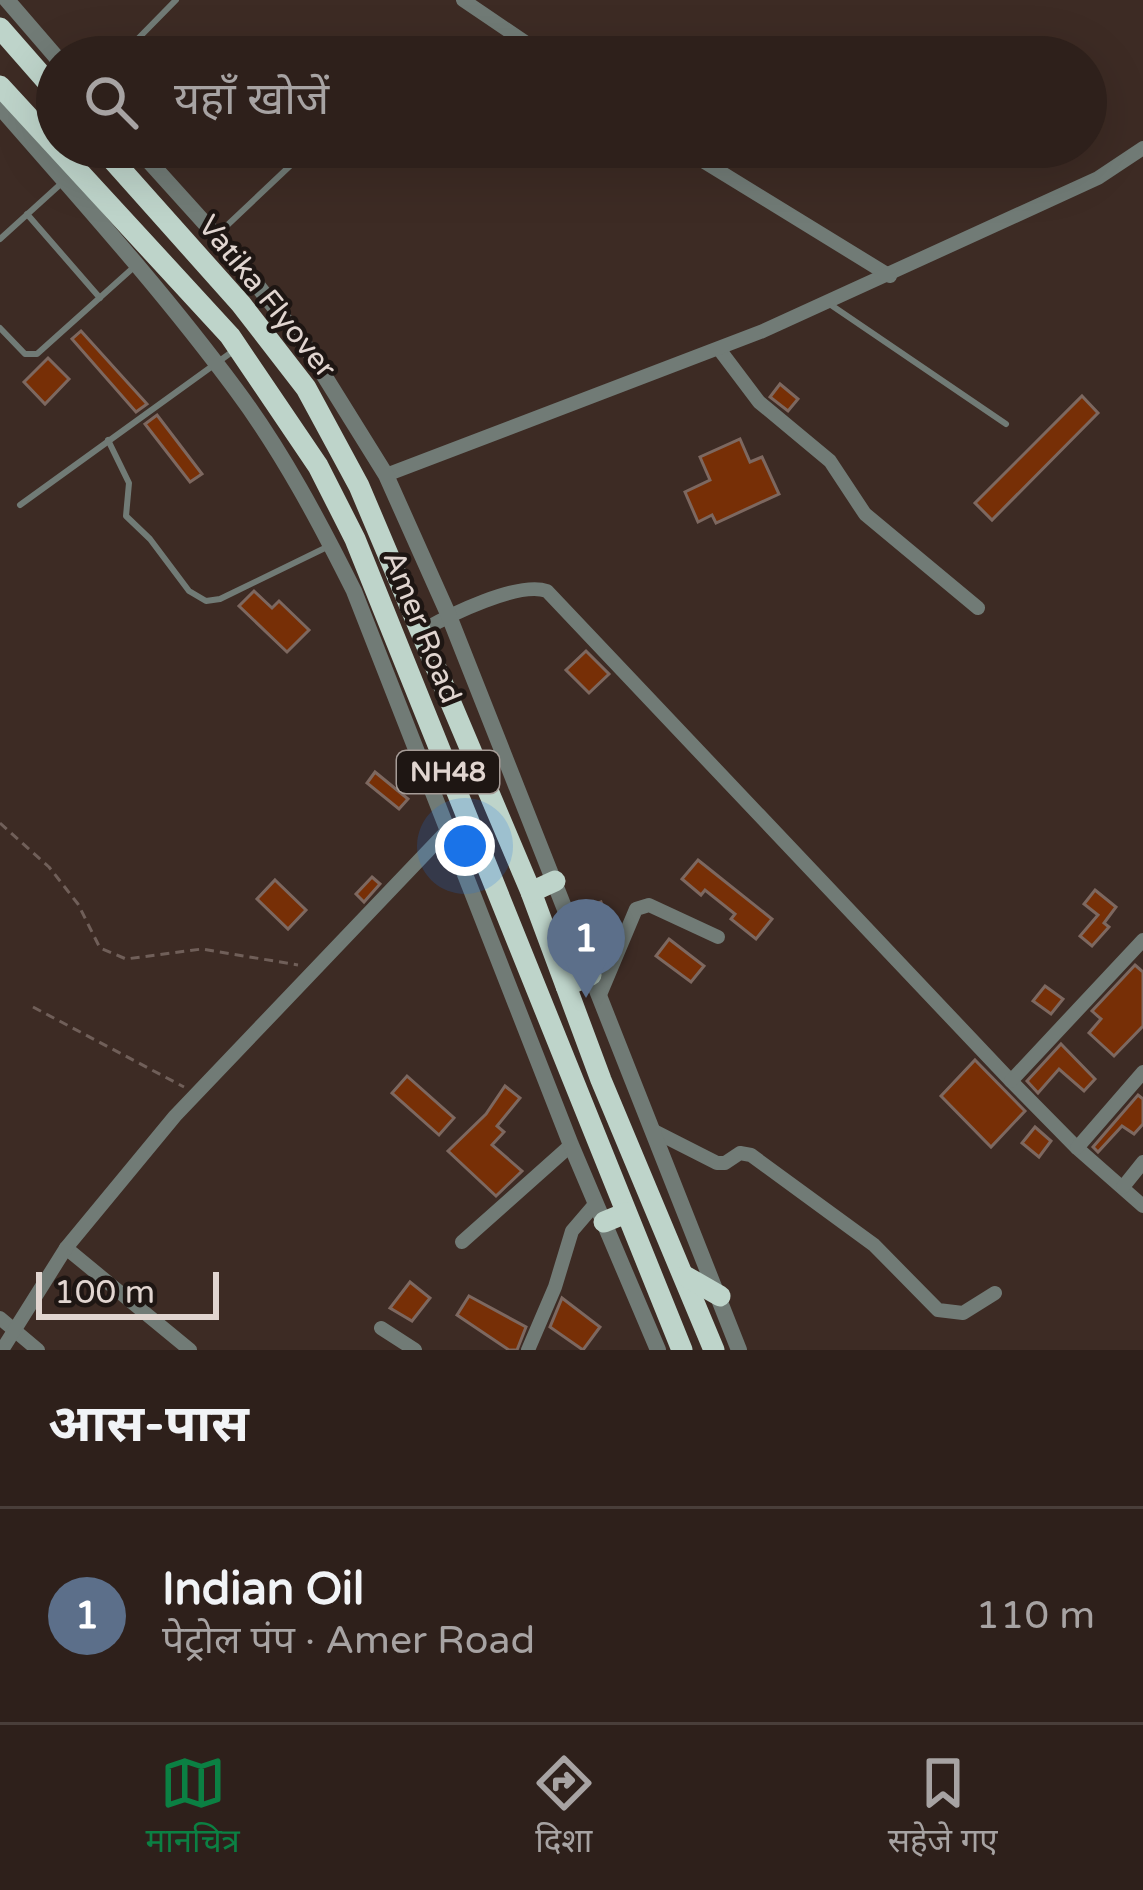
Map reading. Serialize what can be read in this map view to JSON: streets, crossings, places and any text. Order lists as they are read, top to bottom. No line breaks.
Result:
{"streets":{"highway":["Vatika Flyover","Amer Road","NH48"]},"crossings":[["Vatika Flyover","Amer Road"],["Vatika Flyover","NH48"],["Amer Road","NH48"]],"scale_bar":"100 m","page":{"search":"यहाँ खोजें","pins":"1","scale":"100 m","heading":"आस-पास","list":[{"mark":"1","name":"Indian Oil","note":"पेट्रोल पंप · Amer Road","value":"110 m"}],"nav":["मानचित्र","दिशा","सहेजे गए"]}}
